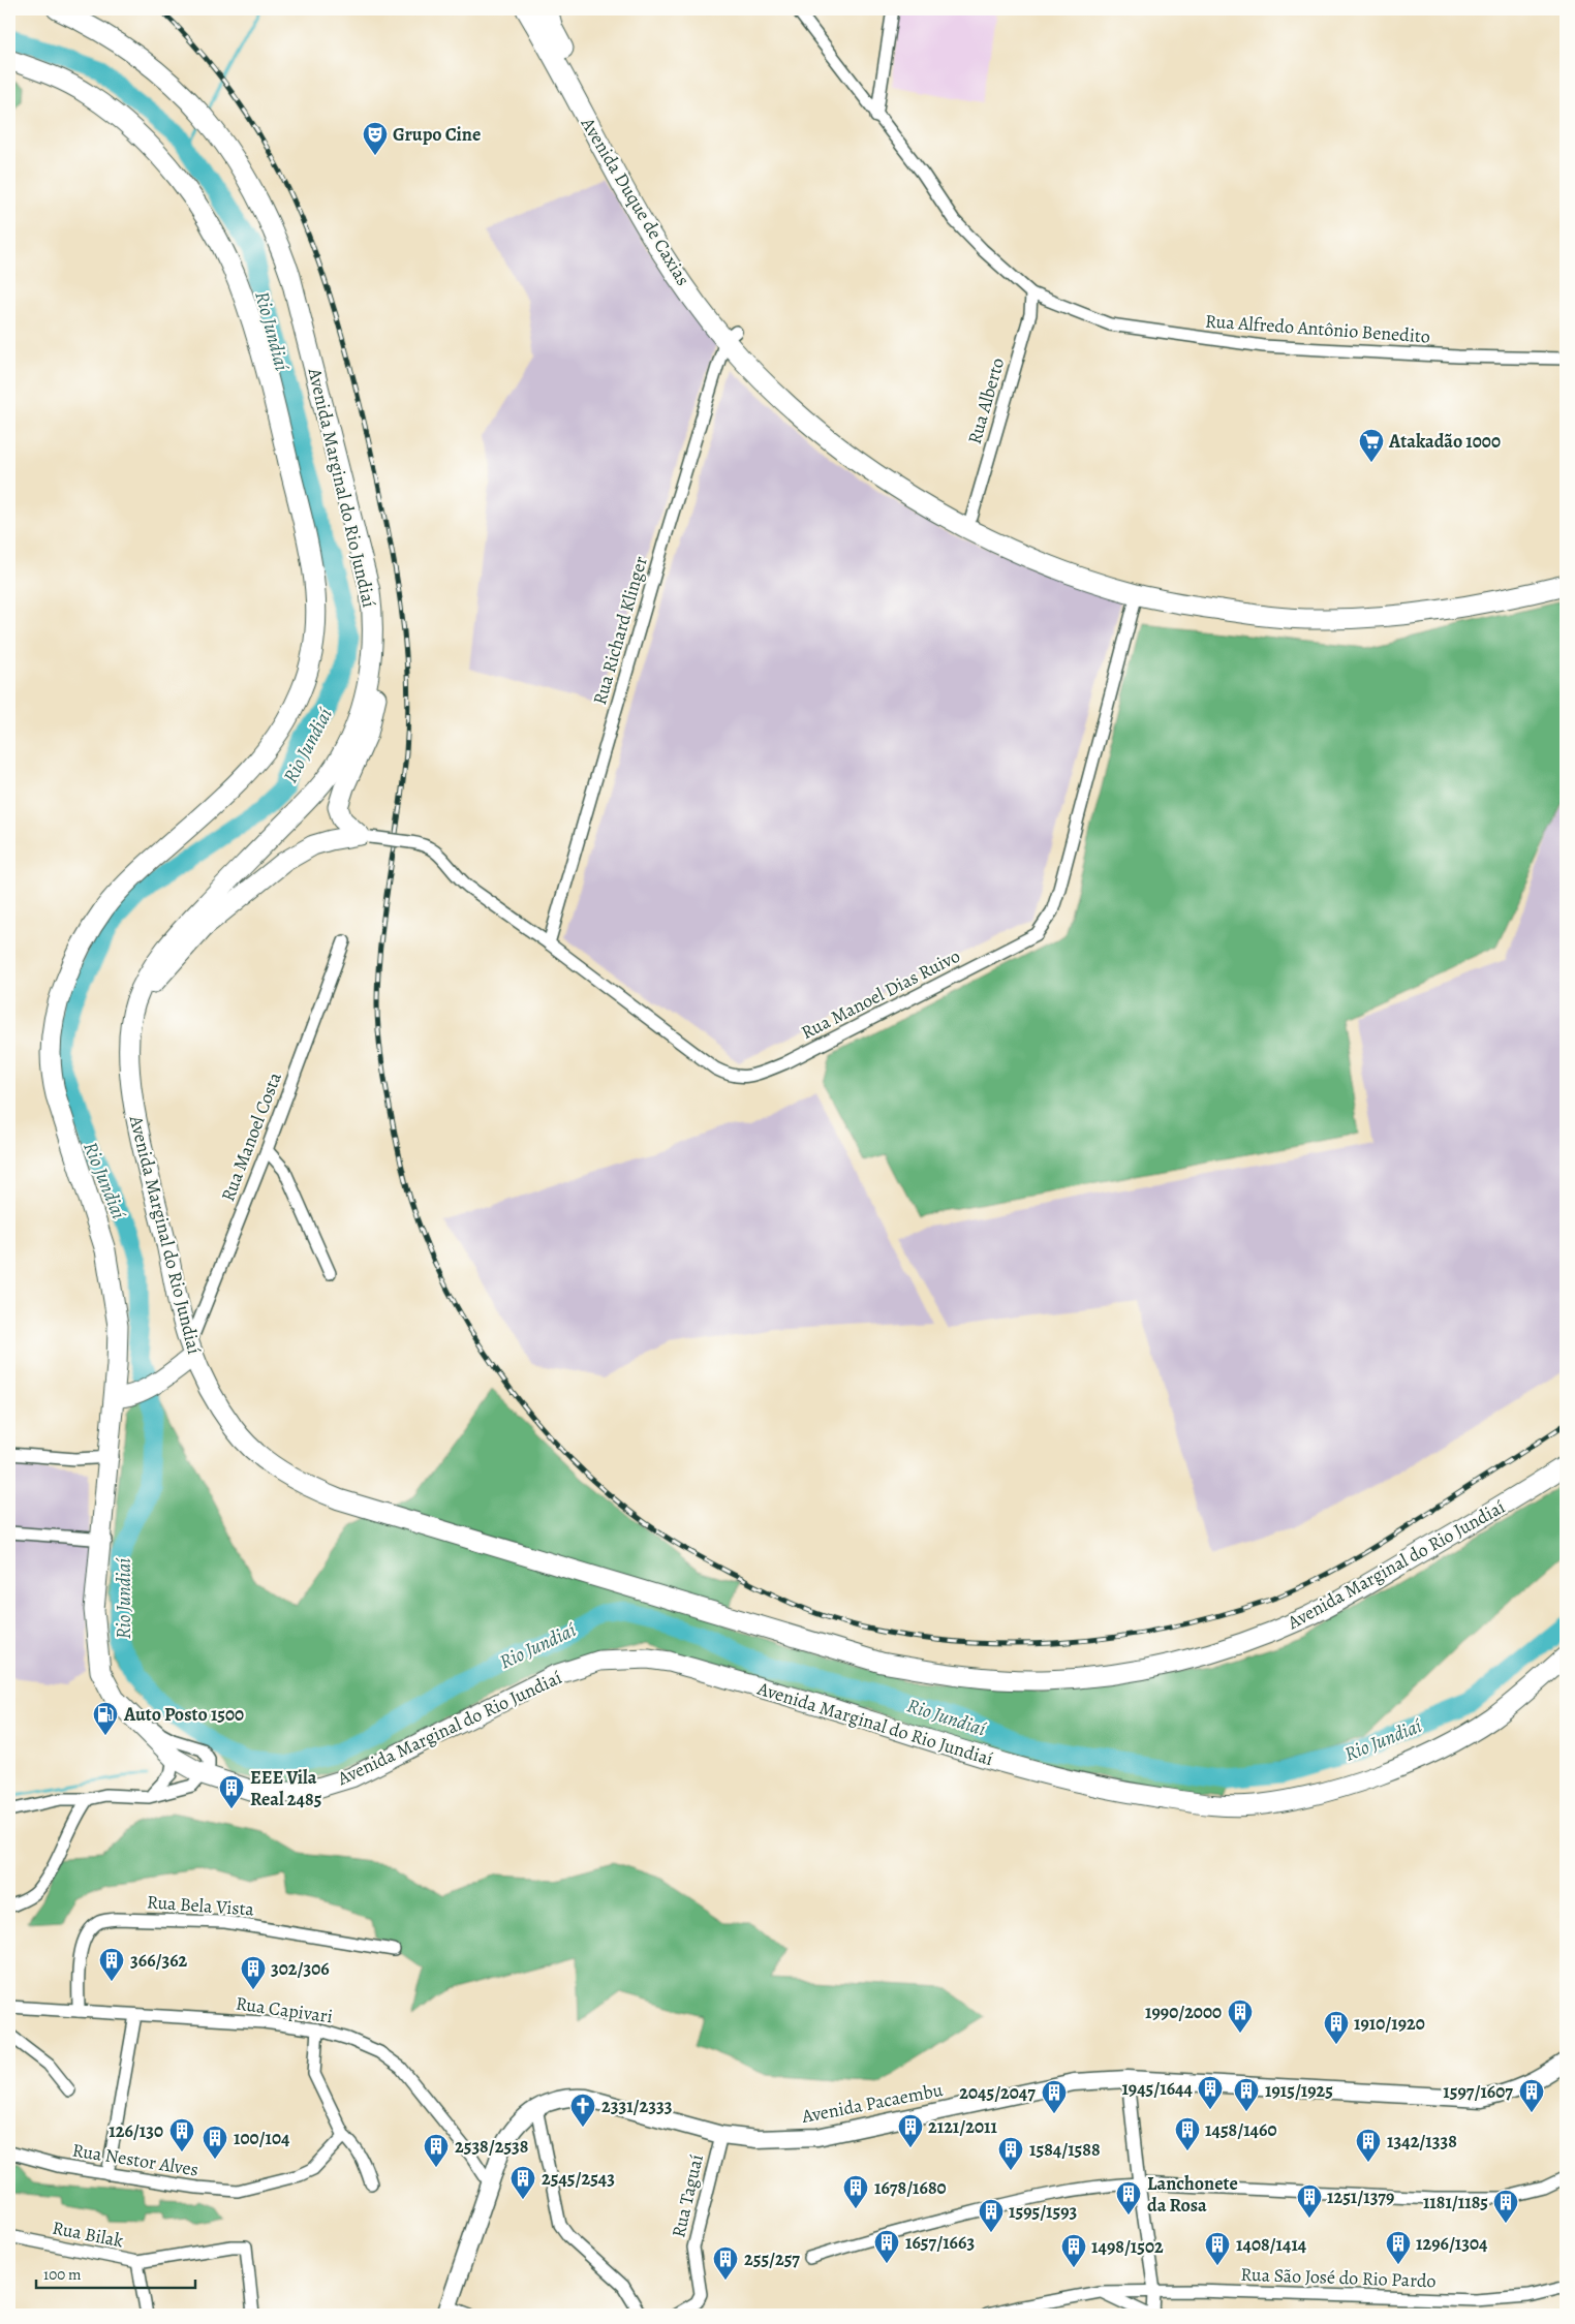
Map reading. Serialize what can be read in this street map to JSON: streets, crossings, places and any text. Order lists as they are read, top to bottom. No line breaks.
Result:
{"streets":{"main road":["Avenida Duque de Caxias","Avenida Marginal do Rio Jundiaí","Avenida Pacaembu"],"street":["Rua Alfredo Antônio Benedito","Rua Alberto","Rua Richard Klinger","Rua Manoel Dias Ruivo","Rua Manoel Costa","Rua Bela Vista","Rua Capivari","Rua Nestor Alves","Rua Taguaí","Rua Bilak","Rua São José do Rio Pardo"]},"crossings":[["Avenida Duque de Caxias","Rua Alberto"],["Avenida Duque de Caxias","Rua Richard Klinger"],["Avenida Duque de Caxias","Rua Manoel Dias Ruivo"],["Rua Alfredo Antônio Benedito","Rua Alberto"],["Avenida Marginal do Rio Jundiaí","Rua Manoel Costa"],["Rua Richard Klinger","Rua Manoel Dias Ruivo"],["Rua Bela Vista","Rua Capivari"],["Rua Capivari","Avenida Pacaembu"],["Avenida Pacaembu","Rua Taguaí"]],"water":["Rio Jundiaí"],"places":{"theatre":["Grupo Cine"],"supermarket":["Atakadão 1000"],"fuel station":["Auto Posto 1500"],"building":["EEE Vila Real 2485","366/362","302/306","1990/2000","1910/1920","1945/1644","1915/1925","1597/1607","2045/2047","2121/2011","1458/1460","126/130","100/104","1342/1338","2538/2538","1584/1588","2545/2543","1678/1680","Lanchonete da Rosa","1251/1379","1181/1185","1595/1593","1657/1663","1296/1304","1408/1414","1498/1502","255/257"],"church":["2331/2333"]},"scale_bar":"100 m"}
